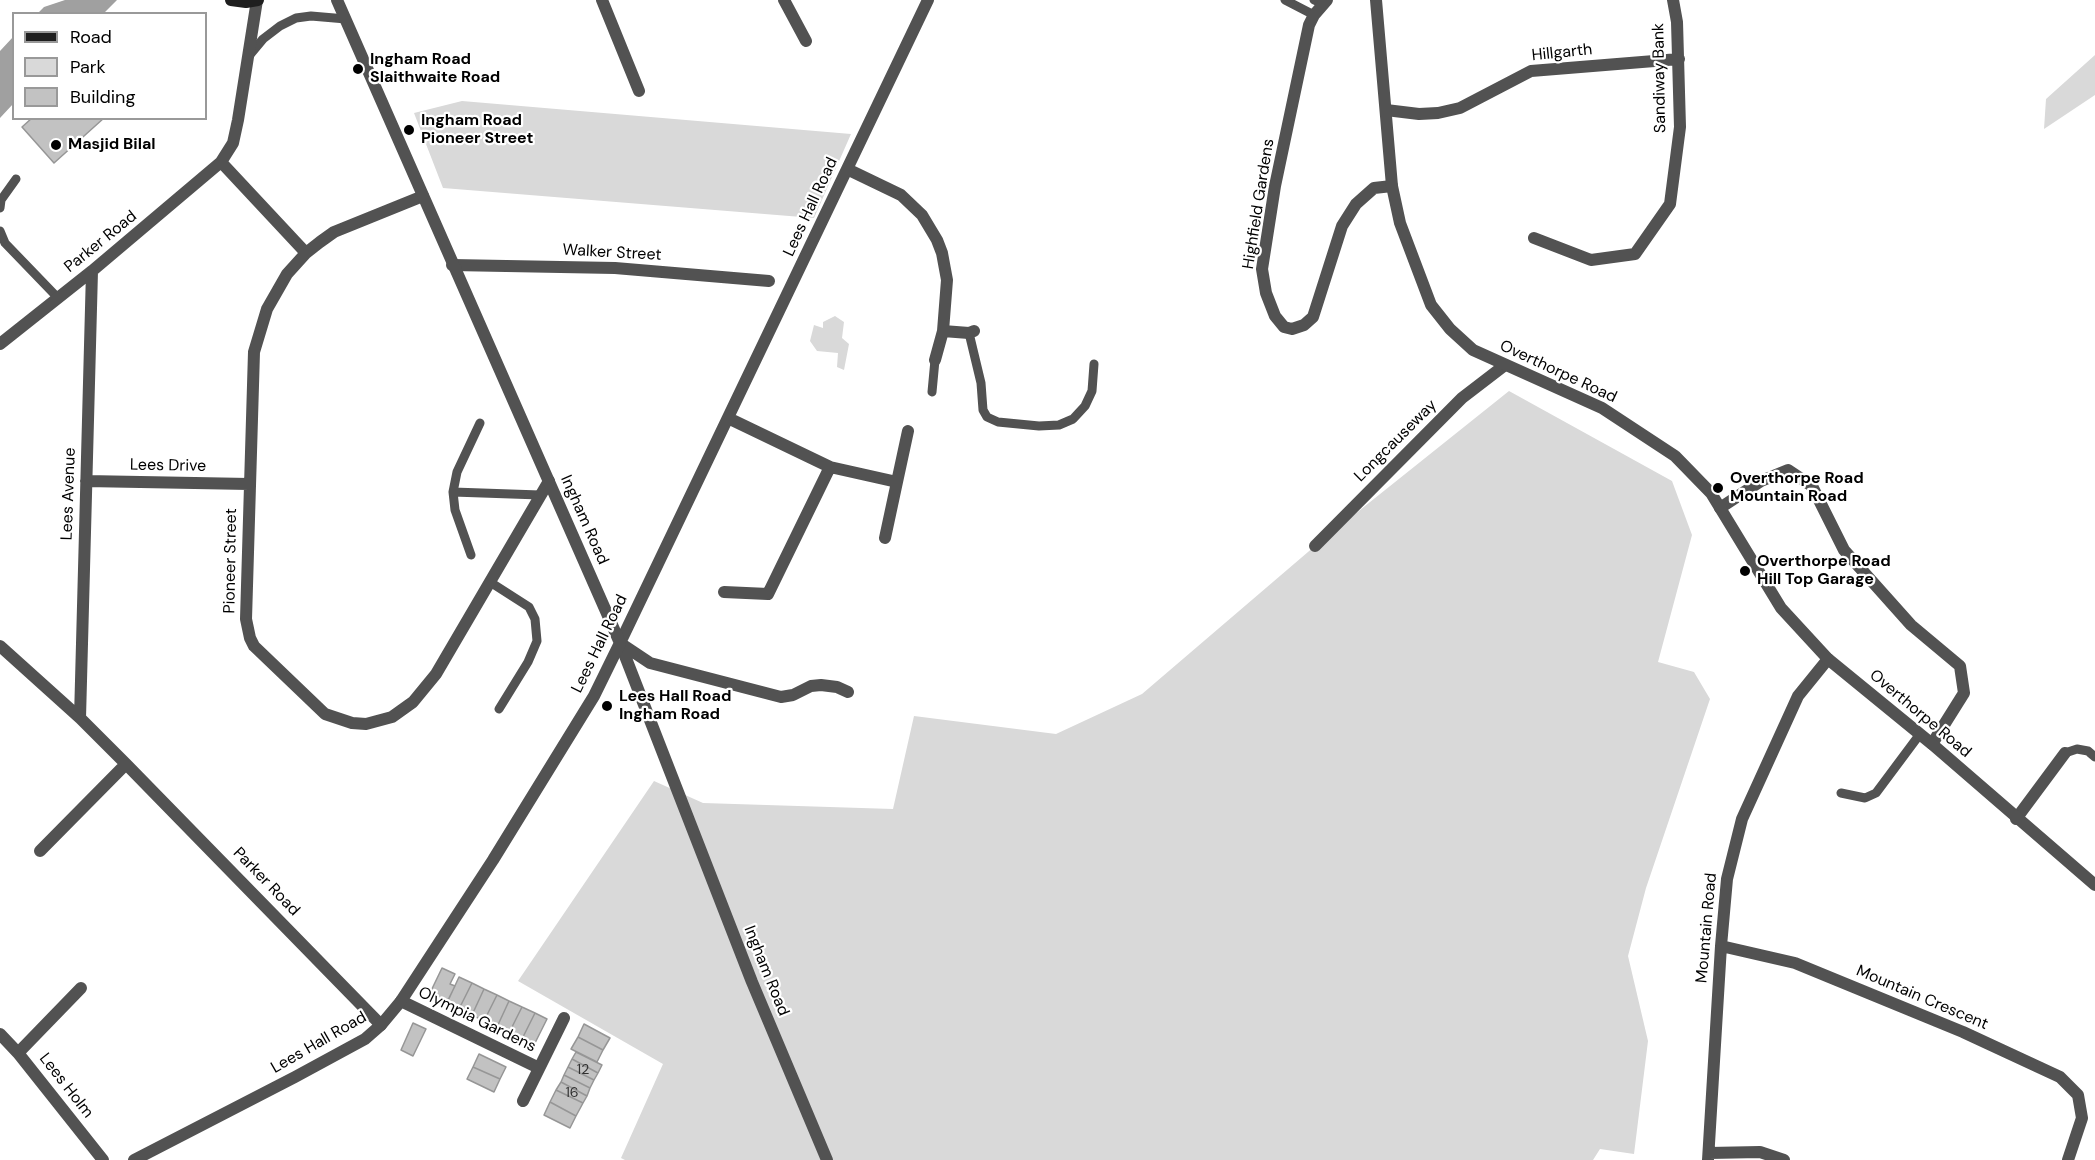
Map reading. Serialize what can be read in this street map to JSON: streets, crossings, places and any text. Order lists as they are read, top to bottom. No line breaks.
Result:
{"streets":{"street":["Hillgarth","Sandiway Bank","Highfield Gardens","Lees Hall Road","Parker Road","Walker Street","Overthorpe Road","Longcauseway","Lees Drive","Lees Avenue","Ingham Road","Pioneer Street","Mountain Road","Mountain Crescent","Olympia Gardens","Lees Holm"]},"crossings":[["Hillgarth","Sandiway Bank"],["Hillgarth","Overthorpe Road"],["Highfield Gardens","Overthorpe Road"],["Lees Hall Road","Parker Road"],["Lees Hall Road","Ingham Road"],["Lees Hall Road","Olympia Gardens"],["Parker Road","Lees Avenue"],["Walker Street","Ingham Road"],["Overthorpe Road","Longcauseway"],["Overthorpe Road","Mountain Road"],["Lees Drive","Lees Avenue"],["Lees Drive","Pioneer Street"],["Ingham Road","Pioneer Street"],["Mountain Road","Mountain Crescent"]],"places":["Ingham Road Slaithwaite Road","Ingham Road Pioneer Street","Masjid Bilal","Overthorpe Road Mountain Road","Overthorpe Road Hill Top Garage","Lees Hall Road Ingham Road"],"house_numbers":["12","16"],"legend":["Road","Park","Building"]}
